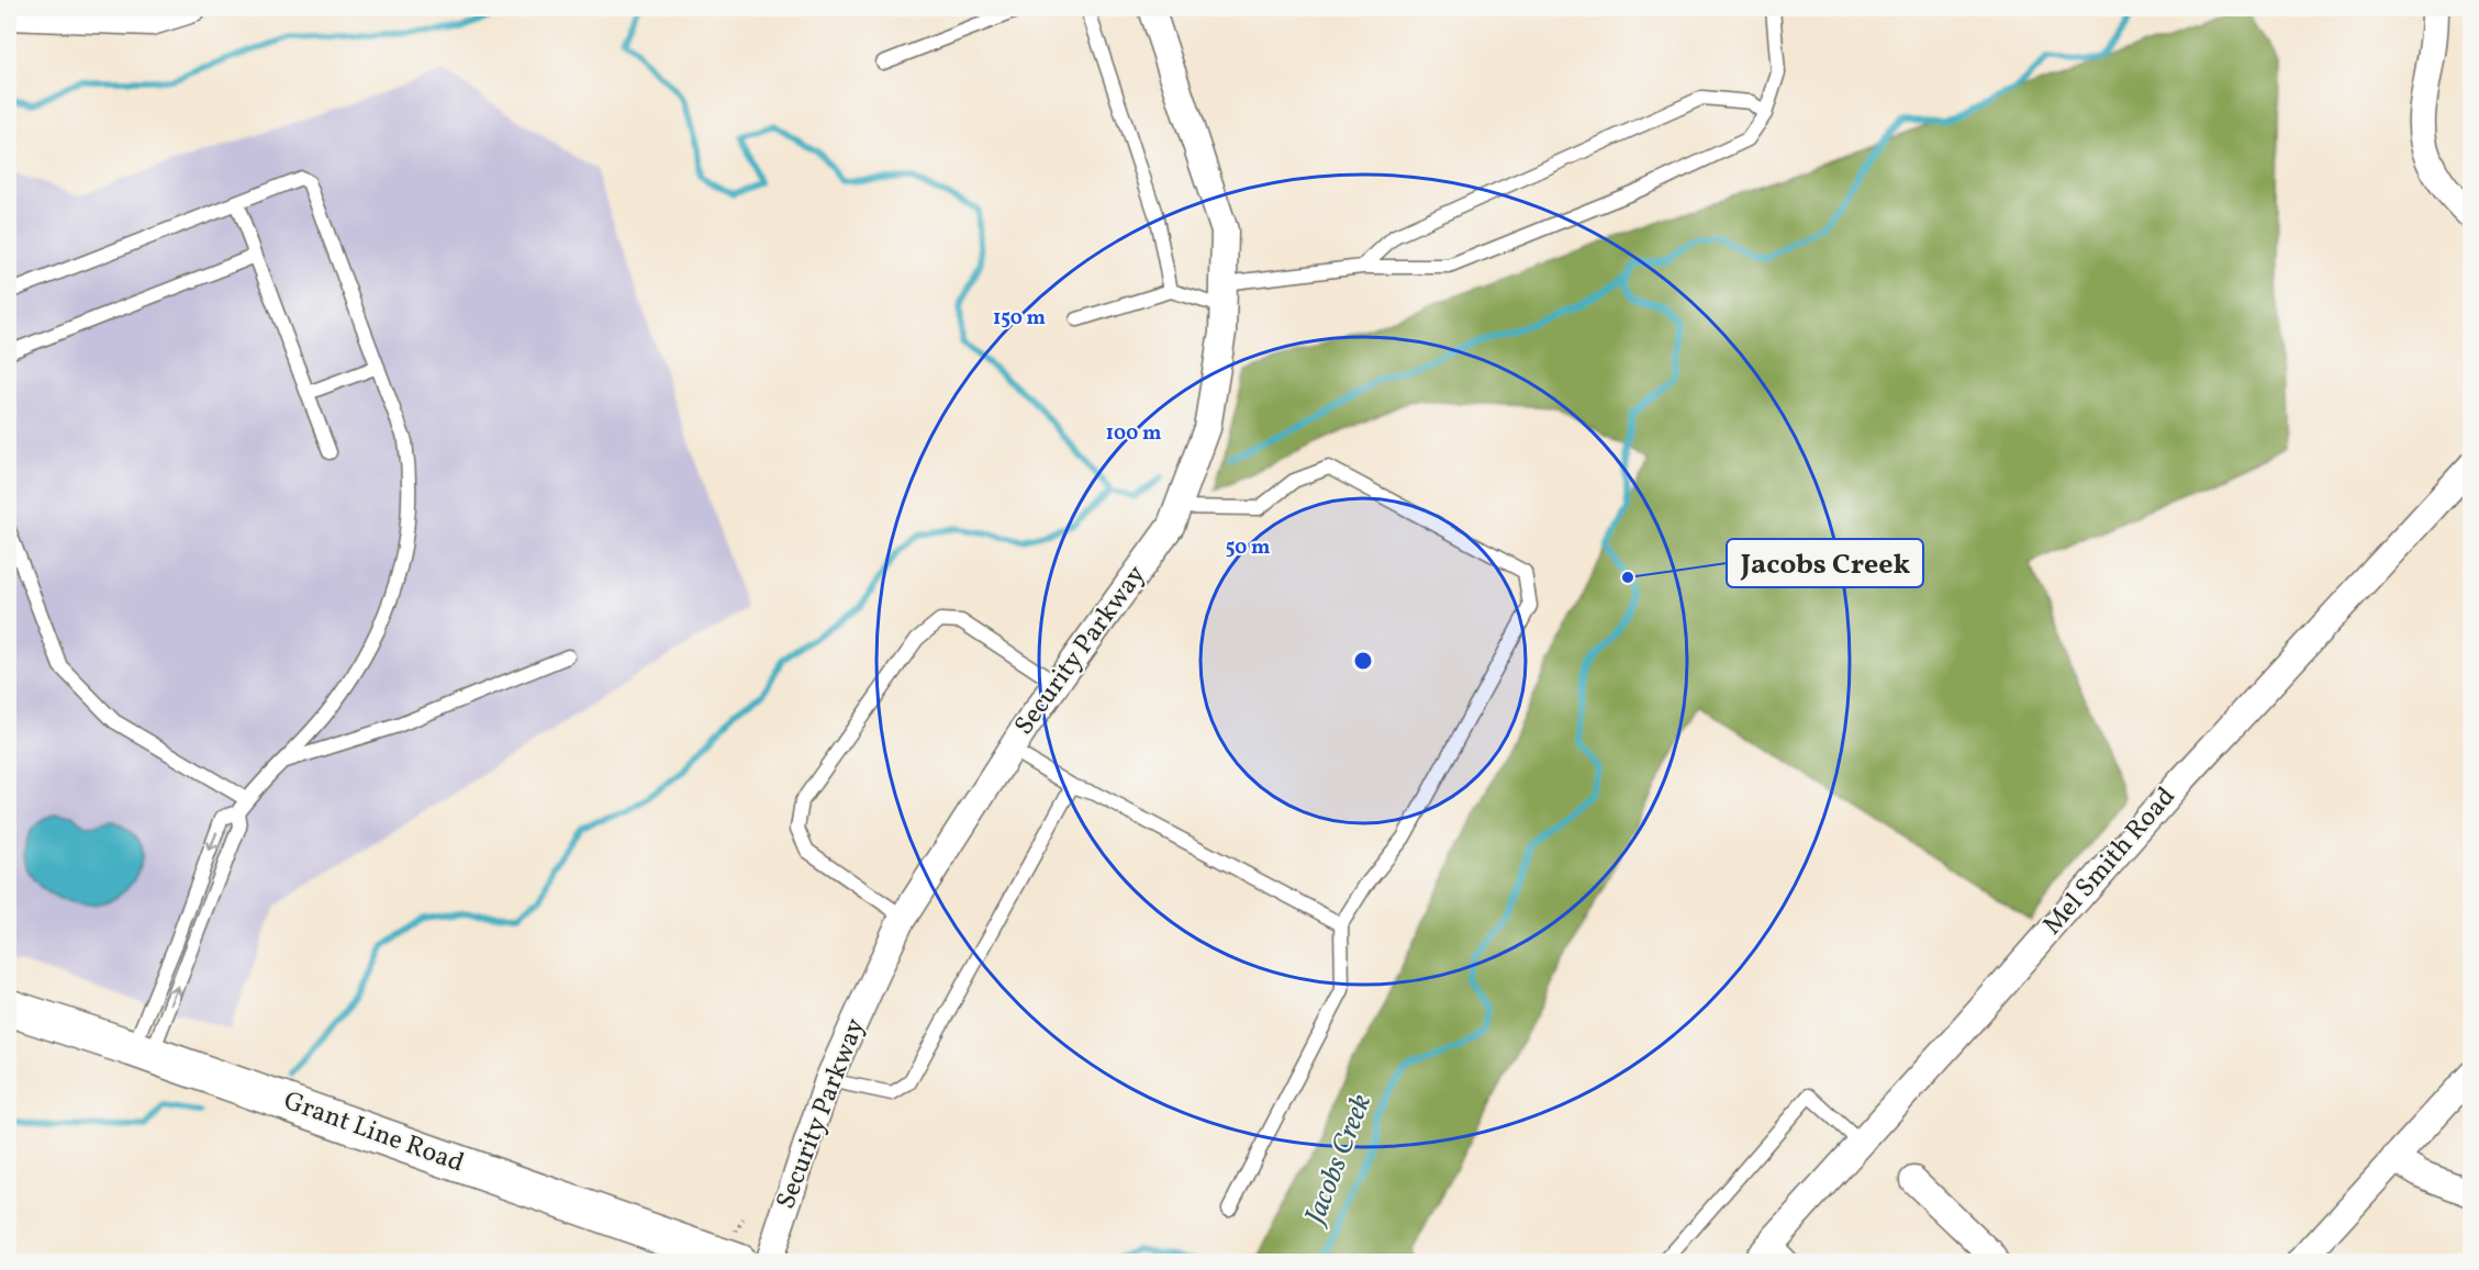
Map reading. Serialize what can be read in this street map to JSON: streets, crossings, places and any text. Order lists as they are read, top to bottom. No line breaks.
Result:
{"streets":{"main road":["Grant Line Road"],"street":["Security Parkway","Mel Smith Road"]},"water":["Jacobs Creek"],"places":["Jacobs Creek"],"rings":["150 m","100 m","50 m"]}
